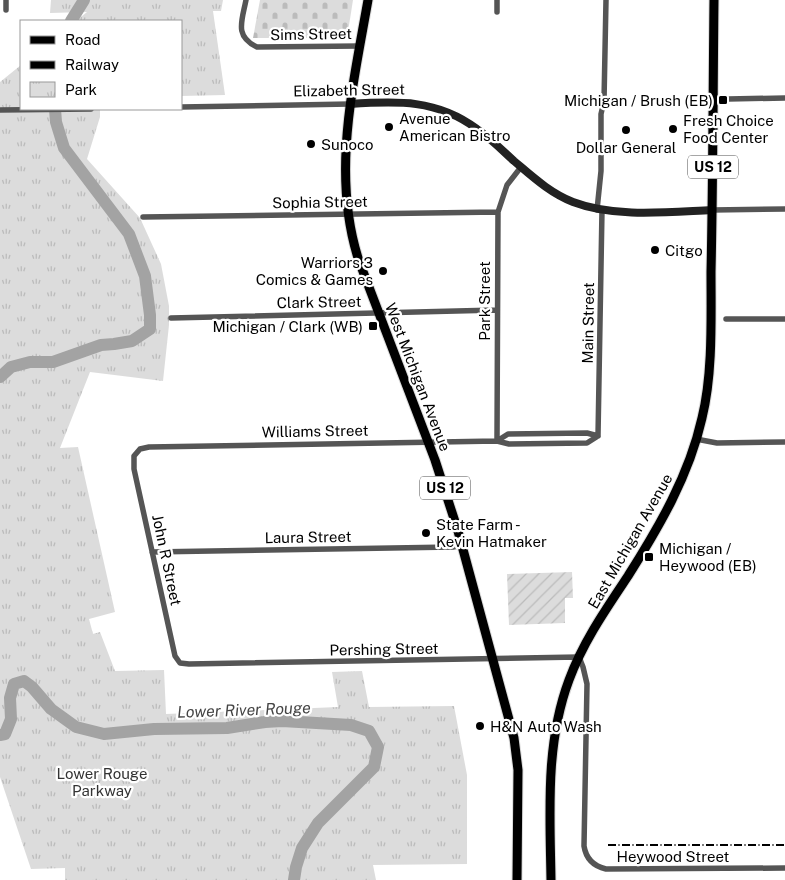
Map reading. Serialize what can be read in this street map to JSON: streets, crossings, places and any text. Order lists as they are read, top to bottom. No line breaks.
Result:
{"streets":{"main road":["US 12","West Michigan Avenue","East Michigan Avenue"],"street":["Sims Street","Elizabeth Street","Sophia Street","Park Street","Clark Street","Main Street","Williams Street","Laura Street","John R Street","Pershing Street","Heywood Street"]},"crossings":[["Sims Street","West Michigan Avenue"],["Elizabeth Street","Park Street"],["Elizabeth Street","Main Street"],["Elizabeth Street","West Michigan Avenue"],["Elizabeth Street","East Michigan Avenue"],["Sophia Street","Park Street"],["Sophia Street","West Michigan Avenue"],["Park Street","Clark Street"],["Park Street","Williams Street"],["Clark Street","West Michigan Avenue"],["Main Street","Williams Street"],["West Michigan Avenue","Williams Street"],["West Michigan Avenue","Laura Street"],["West Michigan Avenue","Pershing Street"],["Williams Street","John R Street"],["Laura Street","John R Street"],["East Michigan Avenue","Pershing Street"],["East Michigan Avenue","Heywood Street"],["John R Street","Pershing Street"],["Pershing Street","Heywood Street"]],"water":["Lower River Rouge"],"parks":["Lower Rouge Parkway"],"places":{"transit":["Michigan / Brush (EB)","Michigan / Clark (WB)","Michigan / Heywood (EB)"],"other":["Avenue American Bistro","Fresh Choice Food Center","Dollar General","Sunoco","Citgo","Warriors 3 Comics & Games","State Farm - Kevin Hatmaker","H&N Auto Wash"]},"legend":["Road","Railway","Park"]}
